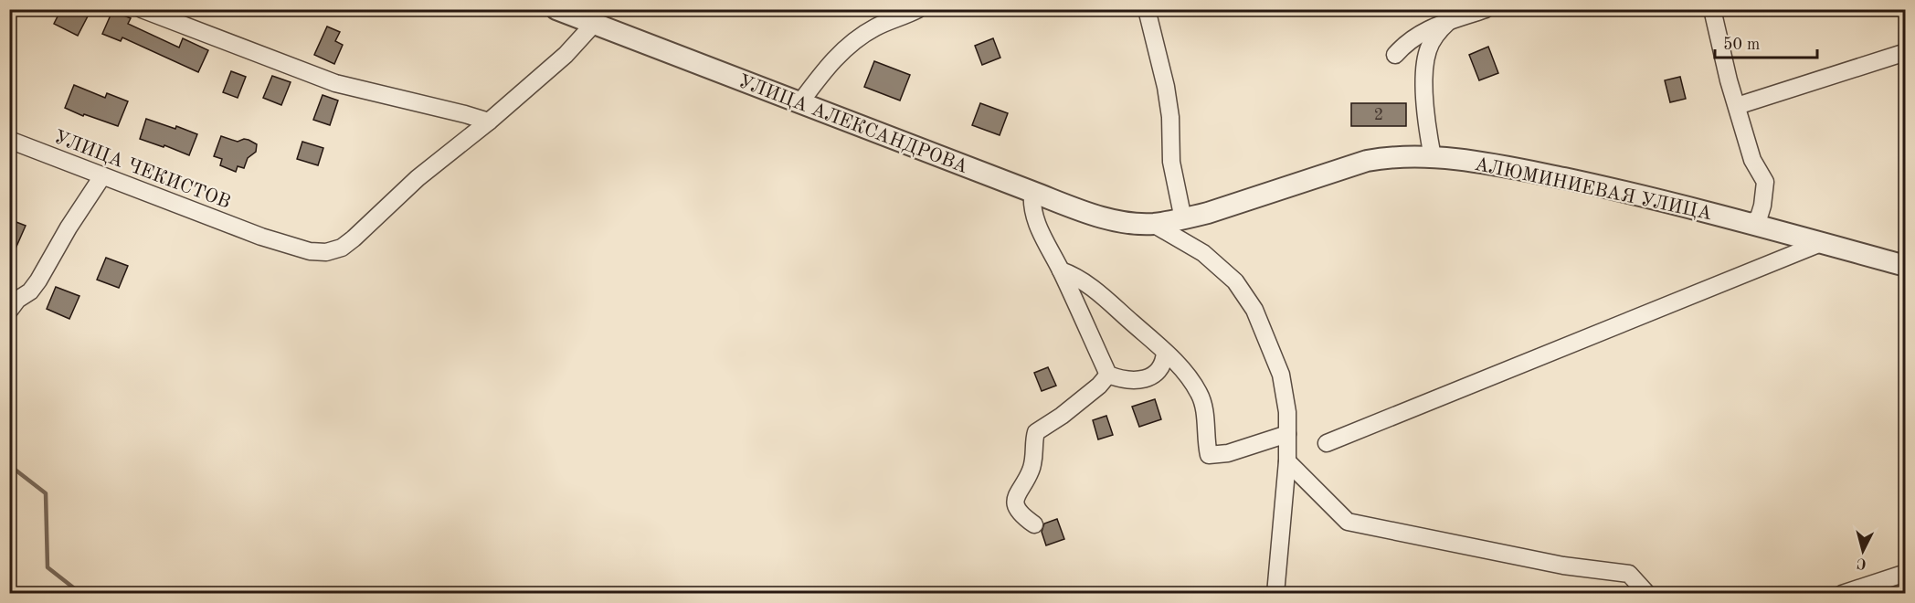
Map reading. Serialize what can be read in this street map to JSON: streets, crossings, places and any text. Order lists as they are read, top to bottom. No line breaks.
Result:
{"streets":{"street":["УЛИЦА АЛЕКСАНДРОВА","УЛИЦА ЧЕКИСТОВ","АЛЮМИНИЕВАЯ УЛИЦА"]},"crossings":[["УЛИЦА АЛЕКСАНДРОВА","УЛИЦА ЧЕКИСТОВ"],["УЛИЦА АЛЕКСАНДРОВА","АЛЮМИНИЕВАЯ УЛИЦА"]],"house_numbers":["2"],"scale_bar":"50 m","north":"bottom"}
